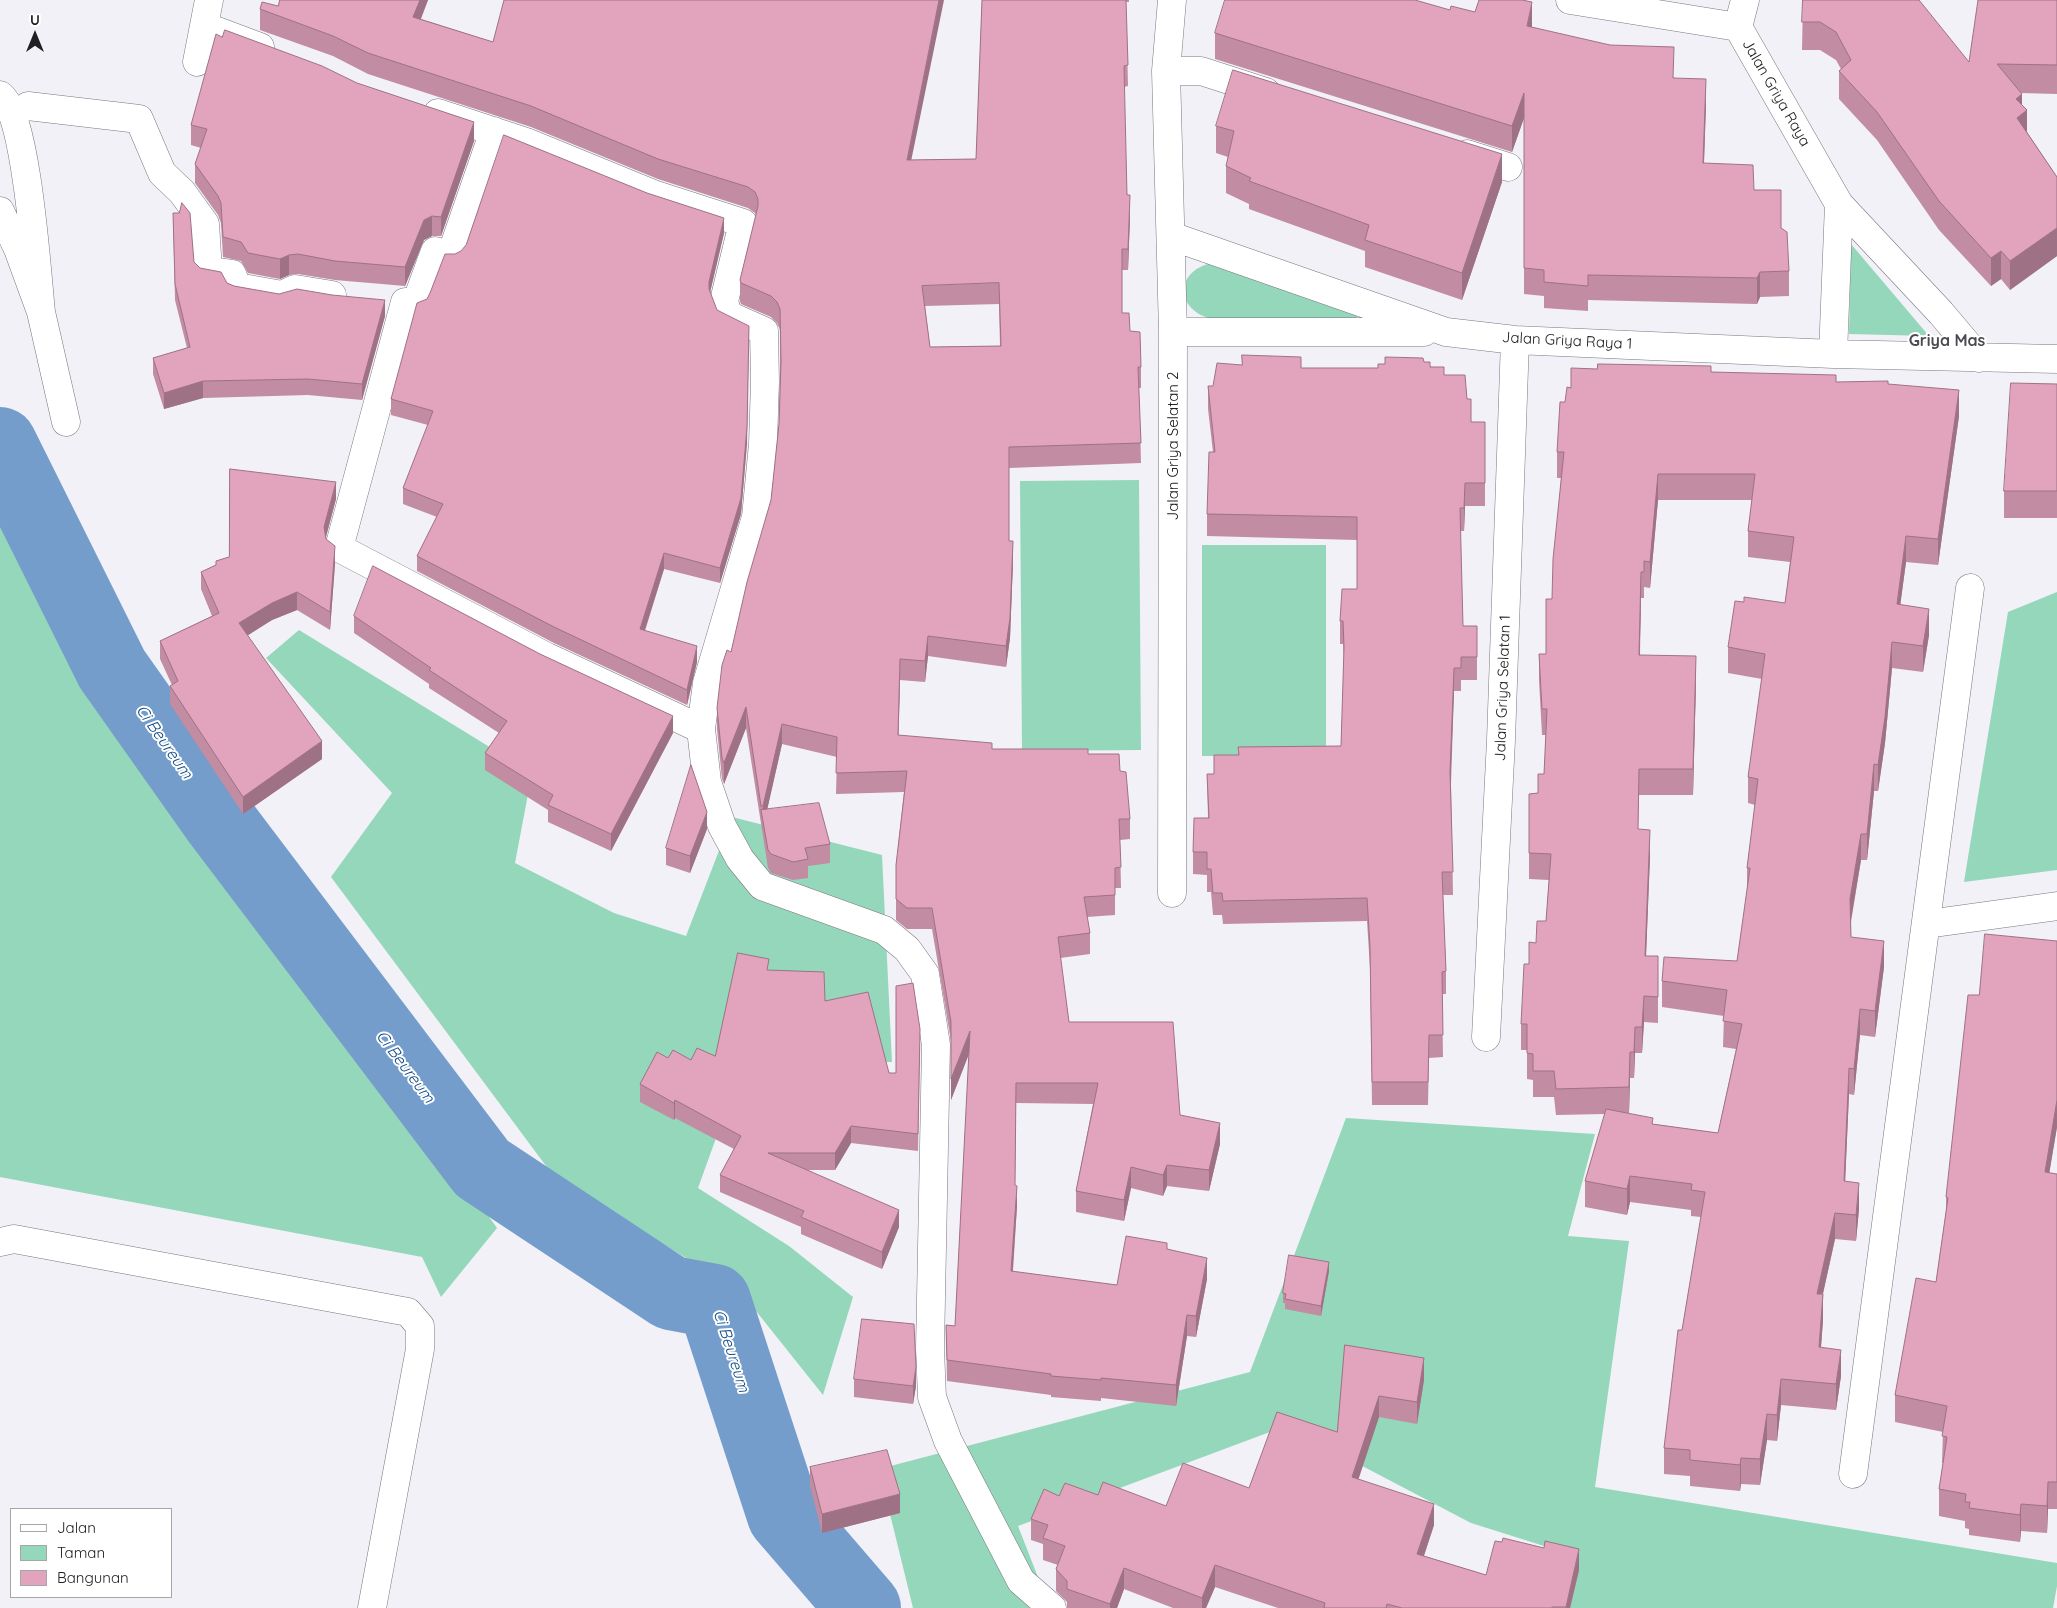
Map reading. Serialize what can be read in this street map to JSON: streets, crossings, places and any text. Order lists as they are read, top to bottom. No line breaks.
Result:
{"streets":{"street":["Jalan Griya Raya","Jalan Griya Raya 1","Jalan Griya Selatan 2","Jalan Griya Selatan 1"]},"crossings":[["Jalan Griya Raya","Jalan Griya Raya 1"],["Jalan Griya Raya 1","Jalan Griya Selatan 2"],["Jalan Griya Raya 1","Jalan Griya Selatan 1"]],"districts":["Griya Mas"],"water":["Ci Beureum"],"legend":["Jalan","Taman","Bangunan"],"north":"top"}
